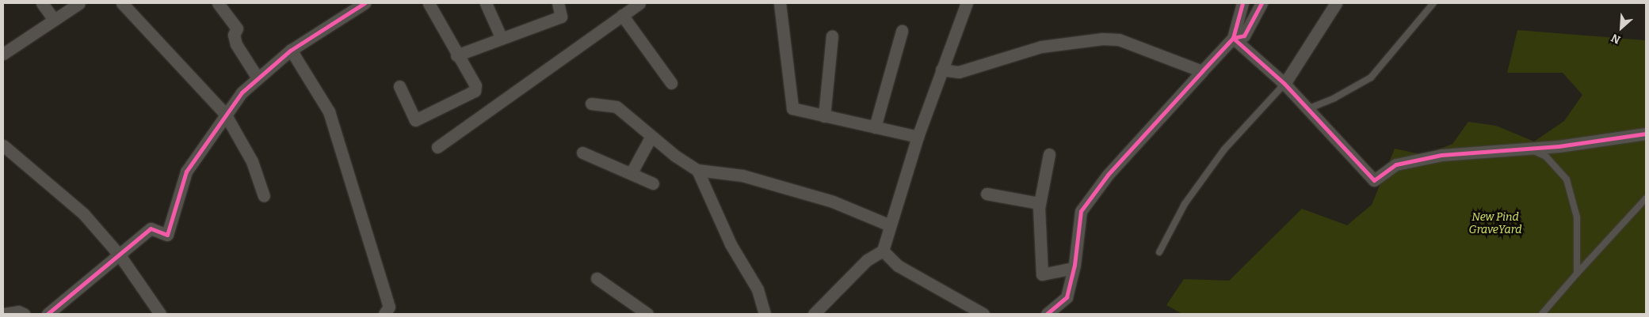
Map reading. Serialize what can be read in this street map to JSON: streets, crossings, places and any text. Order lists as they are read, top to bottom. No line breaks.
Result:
{"parks":["New Pind GraveYard"],"north":"bottom left"}
